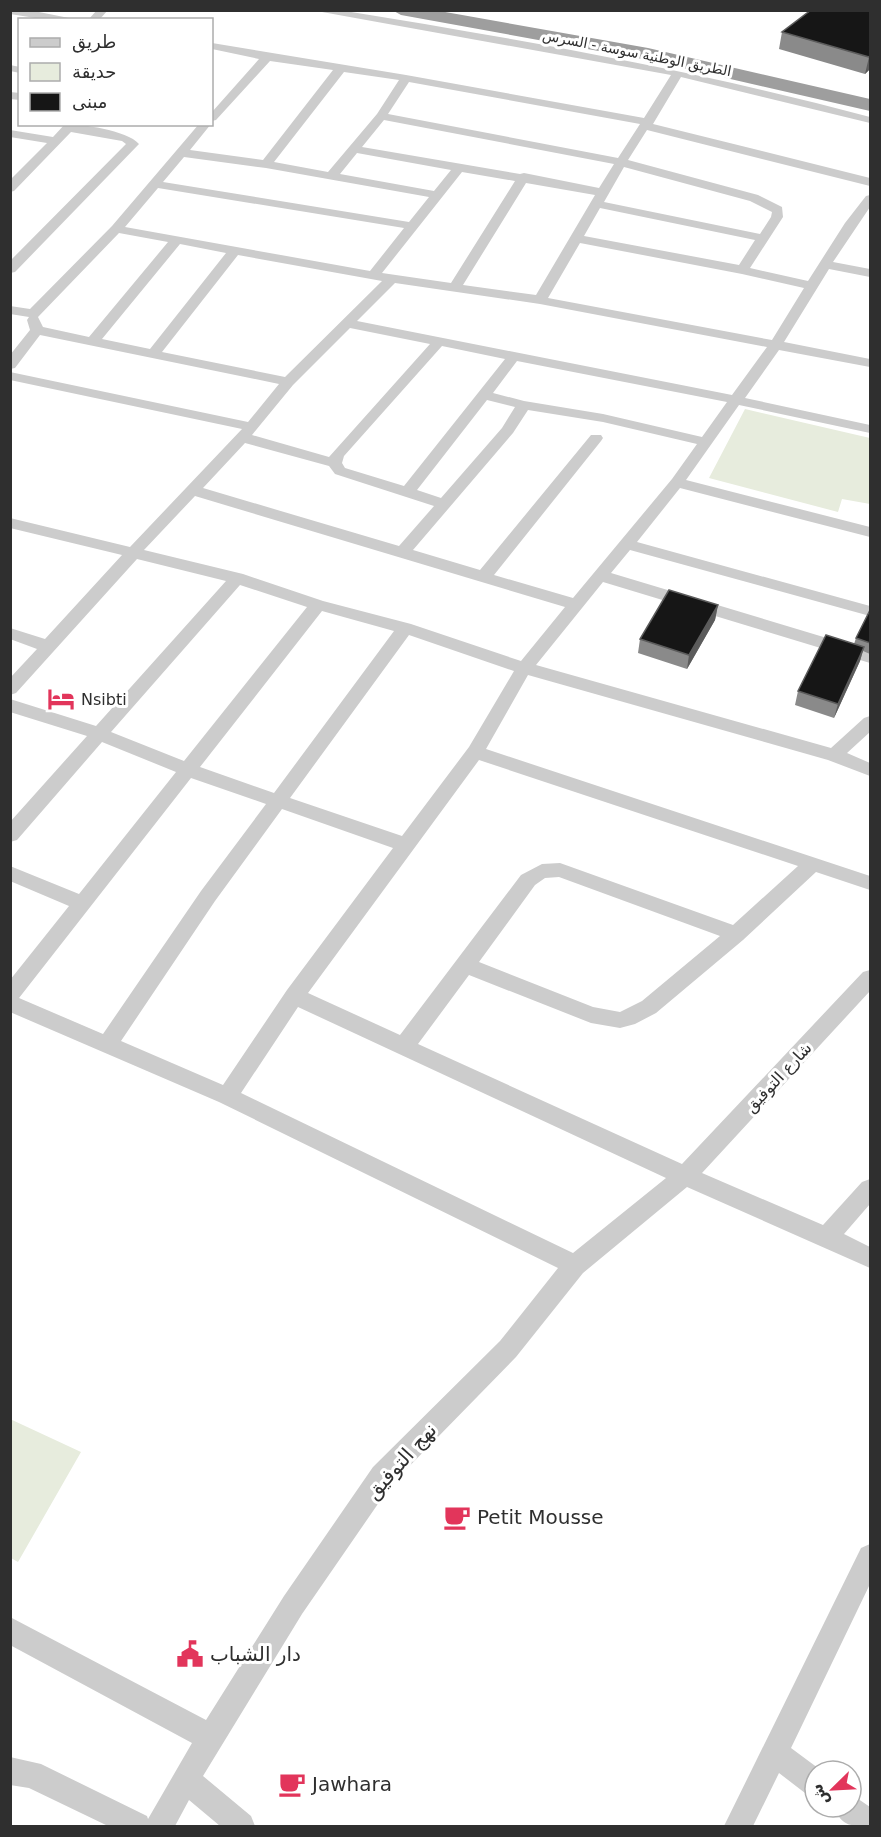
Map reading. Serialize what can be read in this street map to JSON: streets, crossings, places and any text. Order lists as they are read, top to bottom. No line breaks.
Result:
{"streets":{"highway":["الطريق الوطنية سوسة - السرس"],"street":["شارع التوفيق","نهج التوفيق"]},"crossings":[["شارع التوفيق","نهج التوفيق"]],"places":{"hotel":["Nsibti"],"cafe":["Petit Mousse","Jawhara"],"public building":["دار الشباب"]},"legend":["طريق","حديقة","مبنى"],"north":"bottom left"}
